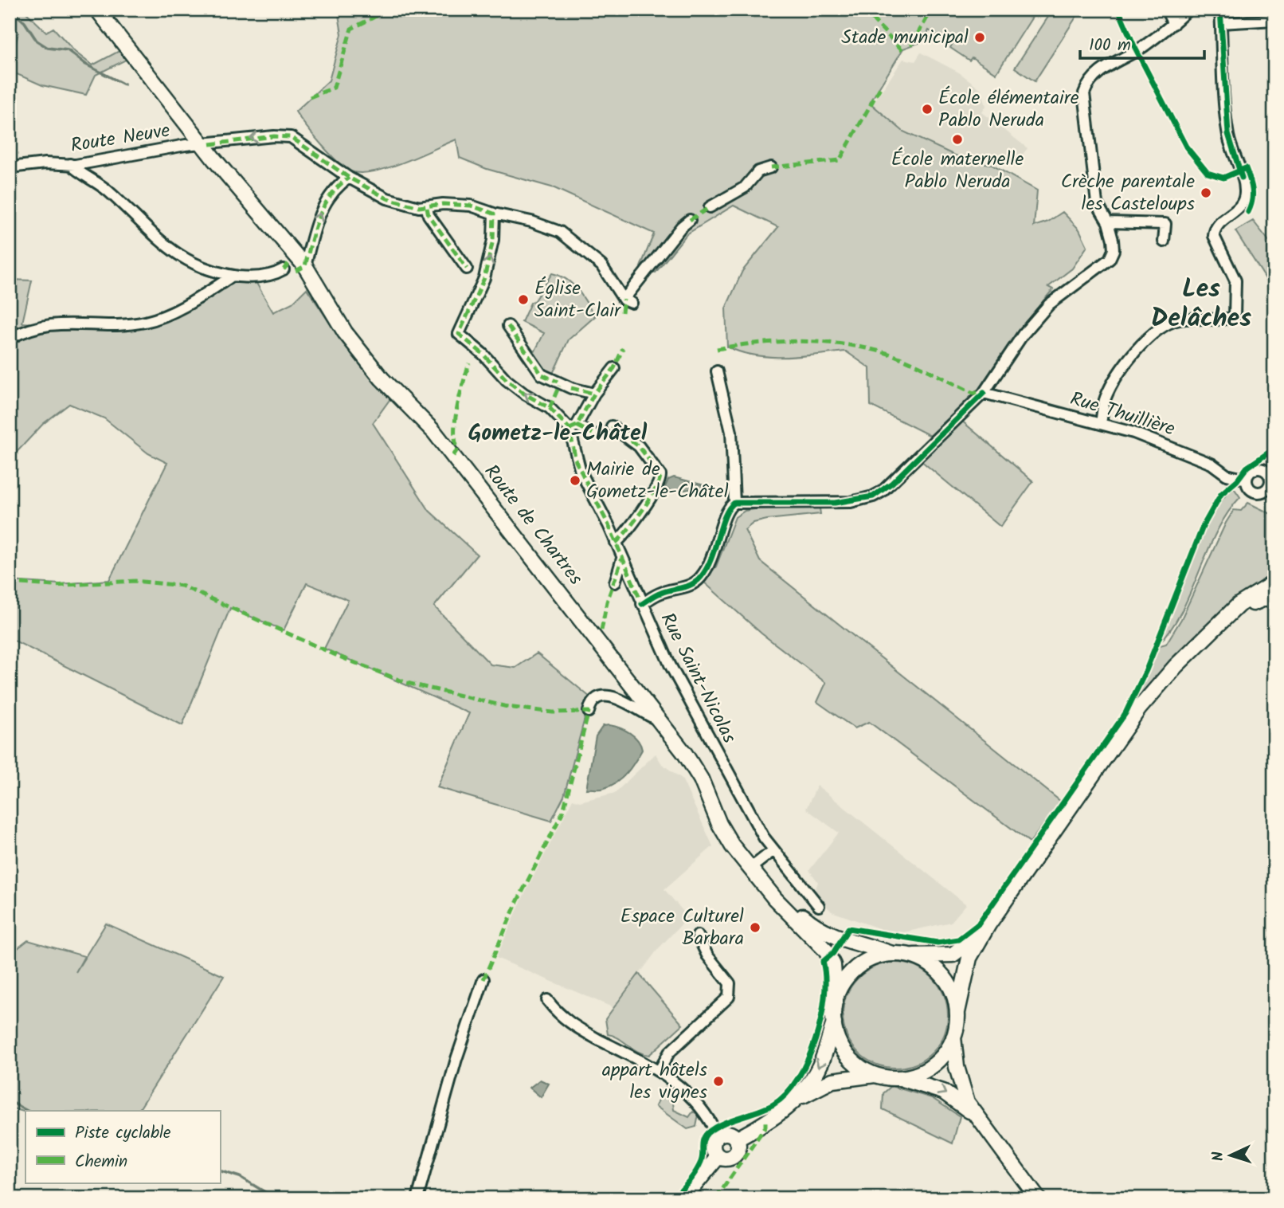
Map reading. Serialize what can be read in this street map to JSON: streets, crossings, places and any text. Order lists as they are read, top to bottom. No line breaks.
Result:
{"streets":{"main road":["Route de Chartres"],"street":["Route Neuve","Rue Thuillière","Rue Saint-Nicolas"]},"crossings":[["Route Neuve","Route de Chartres"]],"districts":["Les Delâches","Gometz-le-Châtel"],"places":["Stade municipal","École élémentaire Pablo Neruda","École maternelle Pablo Neruda","Crèche parentale les Casteloups","Église Saint-Clair","Mairie de Gometz-le-Châtel","Espace Culturel Barbara","appart hôtels les vignes"],"legend":["Piste cyclable","Chemin"],"scale_bar":"100 m","north":"left"}
